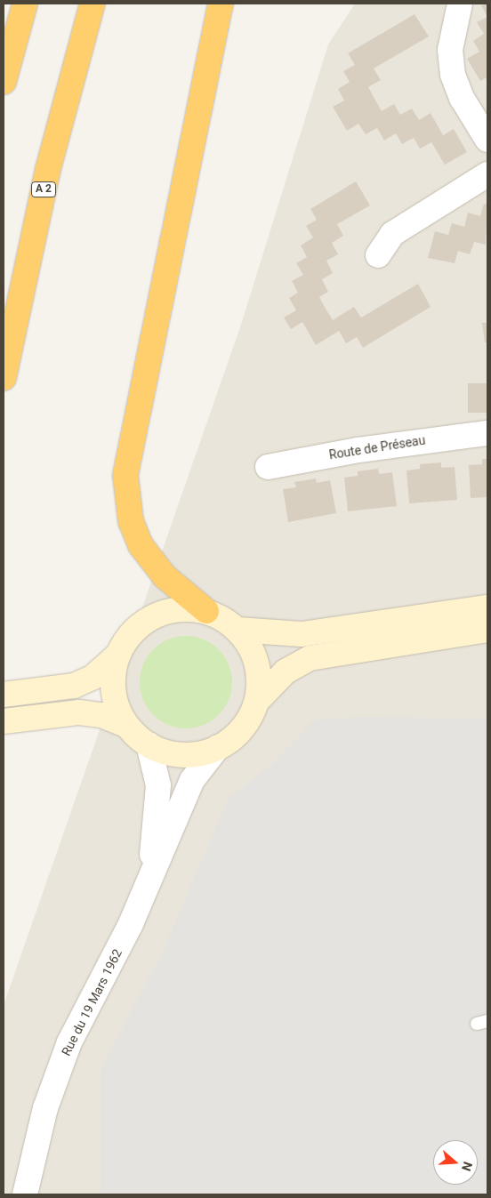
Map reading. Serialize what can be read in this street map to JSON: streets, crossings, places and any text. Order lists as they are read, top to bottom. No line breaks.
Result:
{"streets":{"highway":["A 2"],"street":["Route de Préseau","Rue du 19 Mars 1962"]},"north":"right"}
